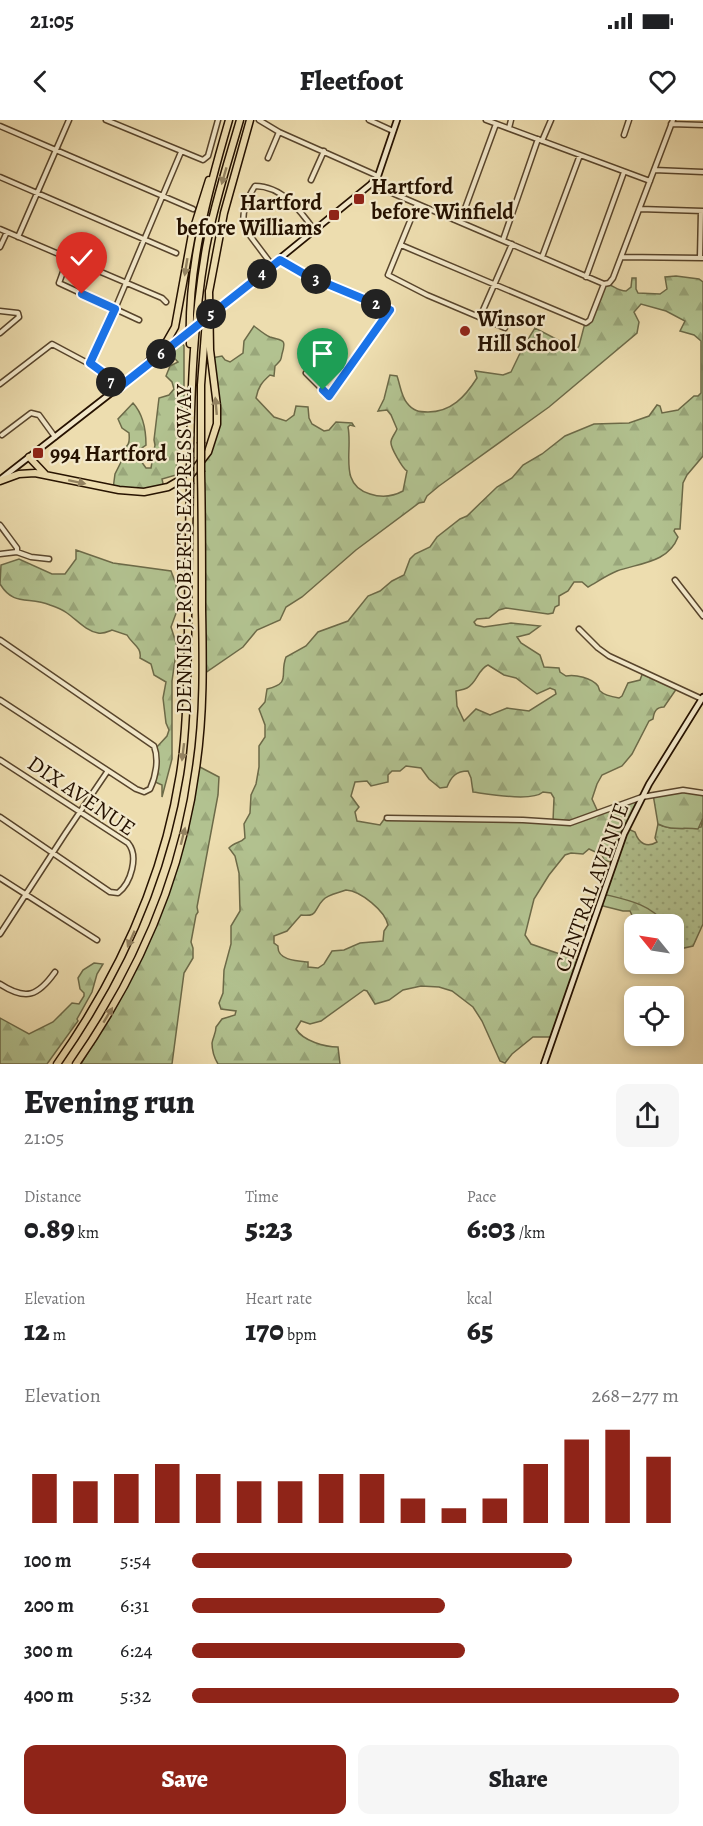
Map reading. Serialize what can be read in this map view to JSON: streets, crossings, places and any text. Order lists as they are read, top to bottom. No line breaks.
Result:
{"streets":{"highway":["DENNIS J. ROBERTS EXPRESSWAY"],"main road":["CENTRAL AVENUE"],"street":["DIX AVENUE"]},"places":{"transit":["Hartford before Winfield","Hartford before Williams","994 Hartford"],"other":["Winsor Hill School"]},"north":"top left","page":{"status":"21:05","header":"Fleetfoot","pins":["4","3","2","5","6","7"],"heading":["Evening run","21:05"],"stats":[["Distance","0.89 km"],["Time","5:23"],["Pace","6:03 /km"],["Elevation","12 m"],["Heart rate","170 bpm"],["kcal","65"]],"chart":["Elevation","268–277 m"],"list":[{"name":"100 m","note":"5:54"},{"name":"200 m","note":"6:31"},{"name":"300 m","note":"6:24"},{"name":"400 m","note":"5:32"}],"buttons":["Save","Share"]}}
